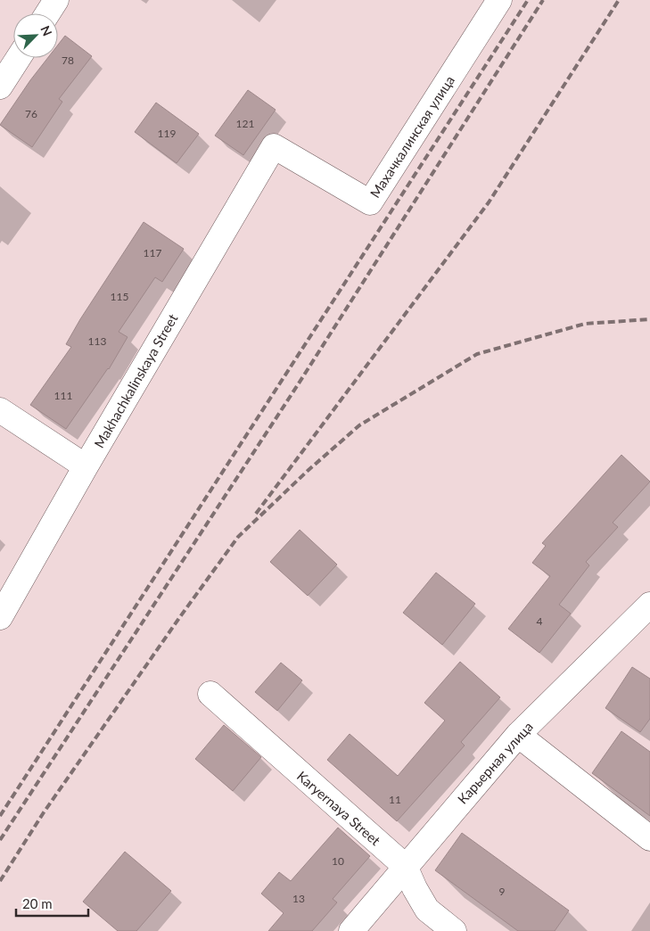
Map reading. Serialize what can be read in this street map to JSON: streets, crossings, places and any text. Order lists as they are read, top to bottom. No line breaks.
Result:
{"streets":{"street":["Makhachkalinskaya Street","Карьерная улица","Karyernaya Street"]},"crossings":[["Карьерная улица","Karyernaya Street"]],"house_numbers":["78","76","121","119","117","115","113","111","4","11","10","9","13"],"scale_bar":"20 m","north":"top right"}
